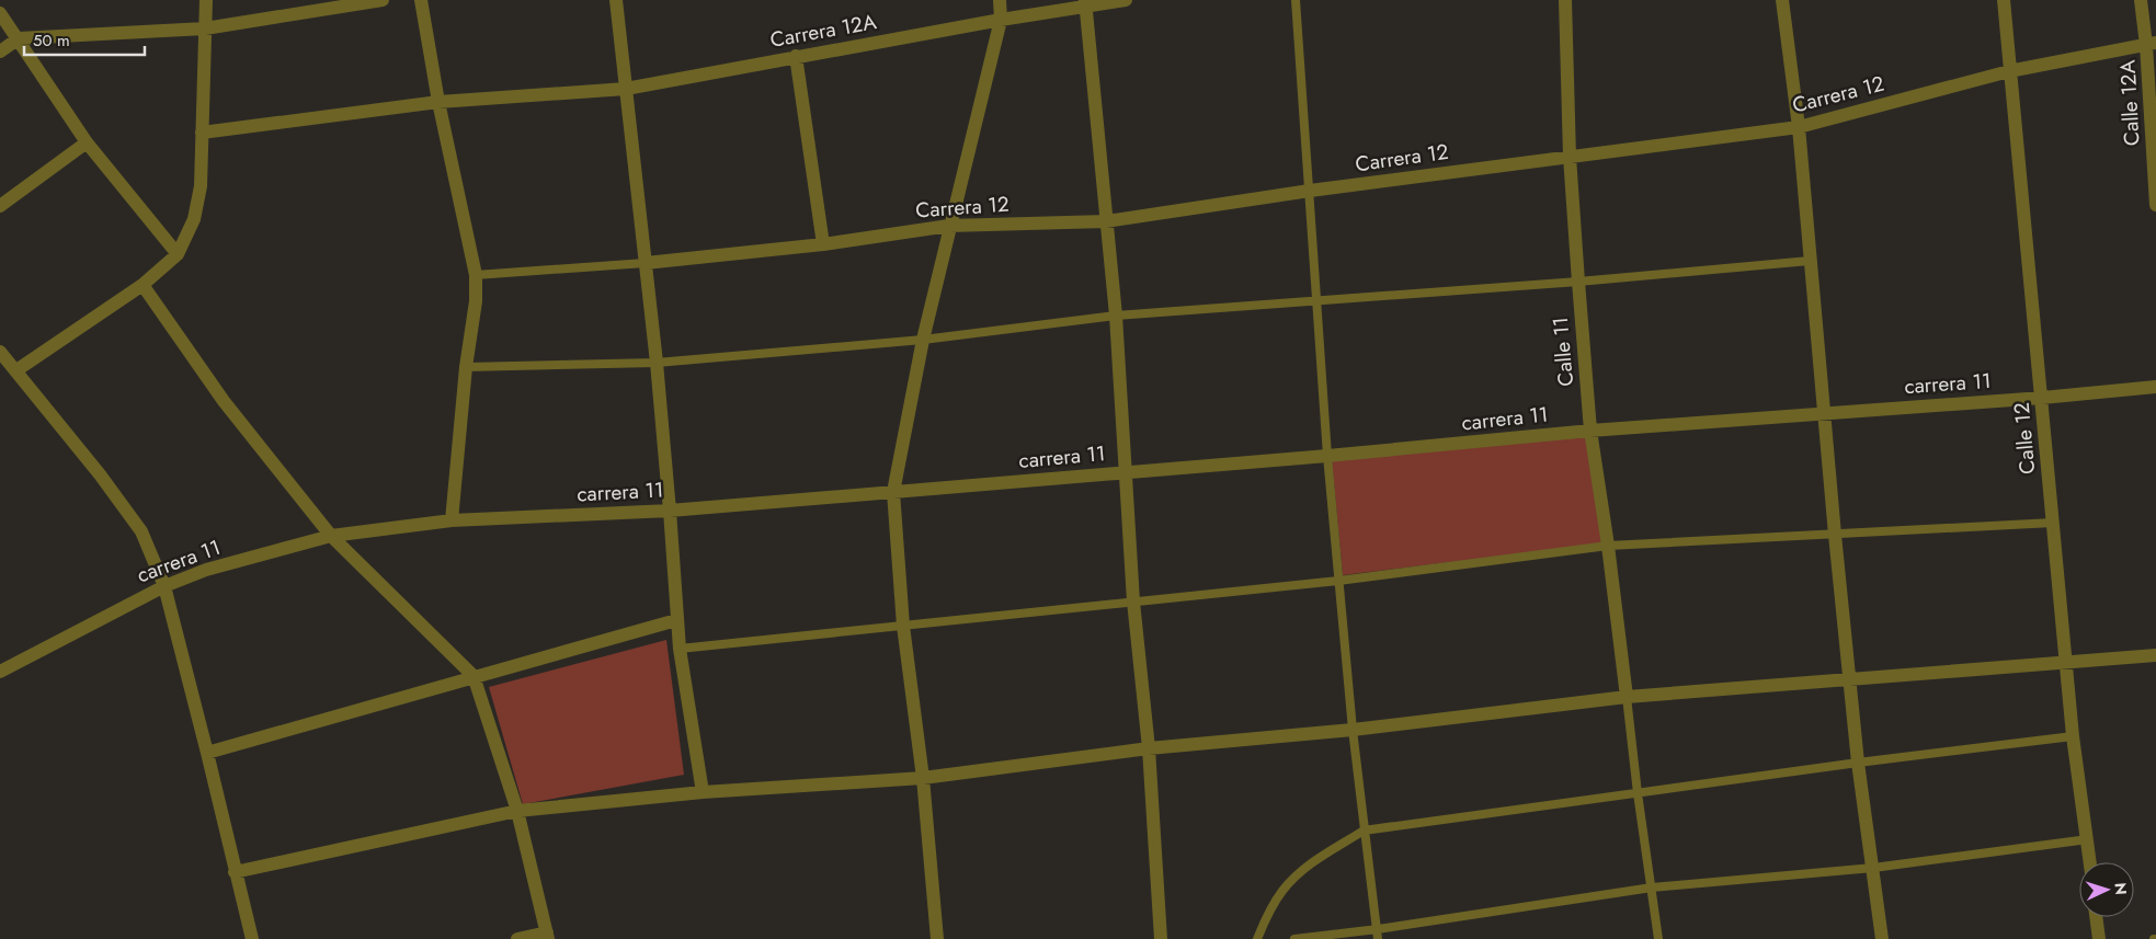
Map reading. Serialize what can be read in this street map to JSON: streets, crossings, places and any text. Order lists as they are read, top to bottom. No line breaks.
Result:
{"streets":{"street":["Carrera 12A","Carrera 12","Calle 12A","Calle 11","carrera 11","Calle 12"]},"crossings":[["Carrera 12","Calle 12A"],["Carrera 12","Calle 11"],["Carrera 12","Calle 12"],["Calle 11","carrera 11"],["carrera 11","Calle 12"]],"scale_bar":"50 m","north":"right"}
